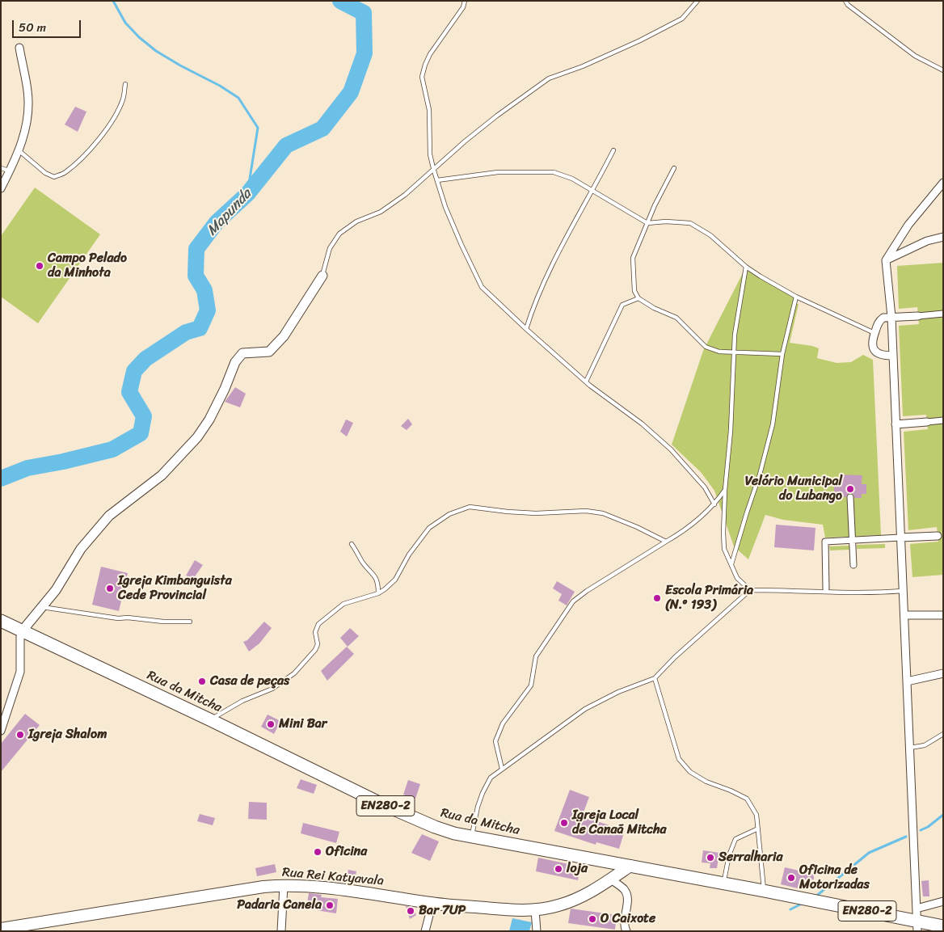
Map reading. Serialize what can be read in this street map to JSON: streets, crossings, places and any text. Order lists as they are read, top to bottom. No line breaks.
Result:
{"streets":{"main road":["Rua da Mitcha","EN280-2","Rua Rei Katyavala"]},"crossings":[["Rua da Mitcha","Rua Rei Katyavala"]],"water":["Mapunda"],"places":["Campo Pelado da Minhota","Velório Municipal do Lubango","Igreja Kimbanguista Cede Provincial","Escola Primária (N.º 193)","Casa de peças","Mini Bar","Igreja Shalom","Igreja Local de Canaã Mitcha","Oficina","Serralharia","loja","Oficina de Motorizadas","Padaria Canela","Bar 7UP","O Caixote"],"scale_bar":"50 m"}
